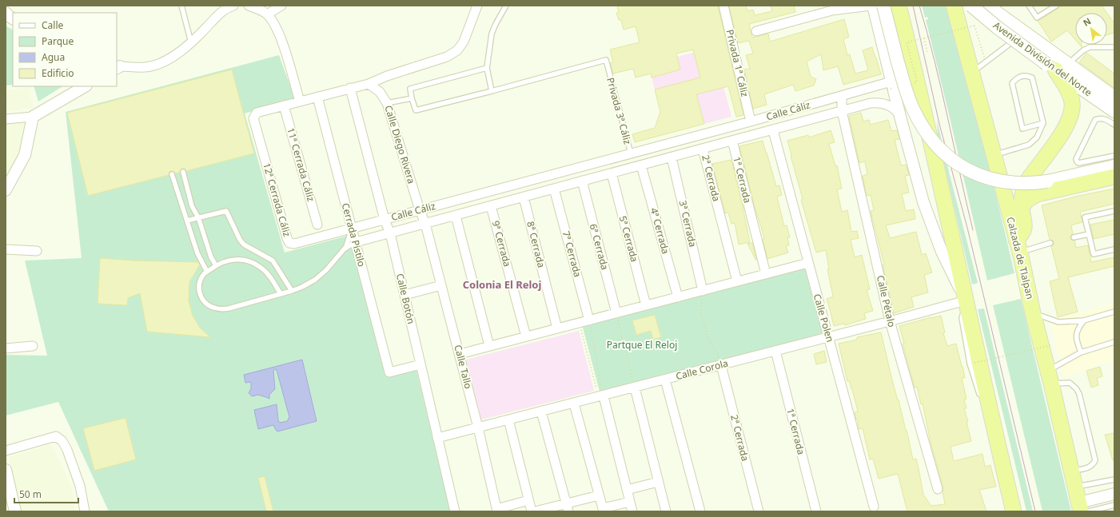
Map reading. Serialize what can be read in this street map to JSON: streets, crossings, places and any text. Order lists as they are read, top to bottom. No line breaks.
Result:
{"streets":{"highway":["Calzada de Tlalpan"],"main road":["Avenida División del Norte"],"street":["Privada 1ª Cáliz","Calle Cáliz","Calle Diego Rivera","11ª Cerrada Cáliz","2ª Cerrada","1ª Cerrada","12ª Cerrada Cáliz","3ª Cerrada","4ª Cerrada","Cerrada Pistilo","5ª Cerrada","9ª Cerrada","8ª Cerrada","6ª Cerrada","7ª Cerrada","Calle Botón","Calle Pétalo","Calle Polen","Calle Tallo","Calle Corola"],"lane":["Privada 3ª Cáliz"]},"crossings":[["Privada 1ª Cáliz","Calle Cáliz"],["Privada 3ª Cáliz","Calle Cáliz"],["Calle Cáliz","Calle Diego Rivera"],["Calle Cáliz","2ª Cerrada"],["Calle Cáliz","1ª Cerrada"],["Calle Cáliz","12ª Cerrada Cáliz"],["Calle Cáliz","3ª Cerrada"],["Calle Cáliz","4ª Cerrada"],["Calle Cáliz","Cerrada Pistilo"],["Calle Cáliz","5ª Cerrada"],["Calle Cáliz","9ª Cerrada"],["Calle Cáliz","8ª Cerrada"],["Calle Cáliz","6ª Cerrada"],["Calle Cáliz","7ª Cerrada"],["Calle Cáliz","Calle Botón"],["Calle Cáliz","Calle Pétalo"],["Calle Cáliz","Calle Polen"],["Calle Cáliz","Calle Tallo"],["Calle Diego Rivera","Calle Tallo"],["11ª Cerrada Cáliz","12ª Cerrada Cáliz"],["2ª Cerrada","Calle Corola"],["1ª Cerrada","Calle Corola"],["Cerrada Pistilo","Calle Botón"],["Calle Botón","Calle Corola"],["Calle Pétalo","Calle Corola"],["Calle Polen","Calle Corola"],["Calle Tallo","Calle Corola"]],"districts":["Colonia El Reloj"],"parks":["Partque El Reloj"],"legend":["Calle","Parque","Agua","Edificio"],"scale_bar":"50 m","north":"top left"}
